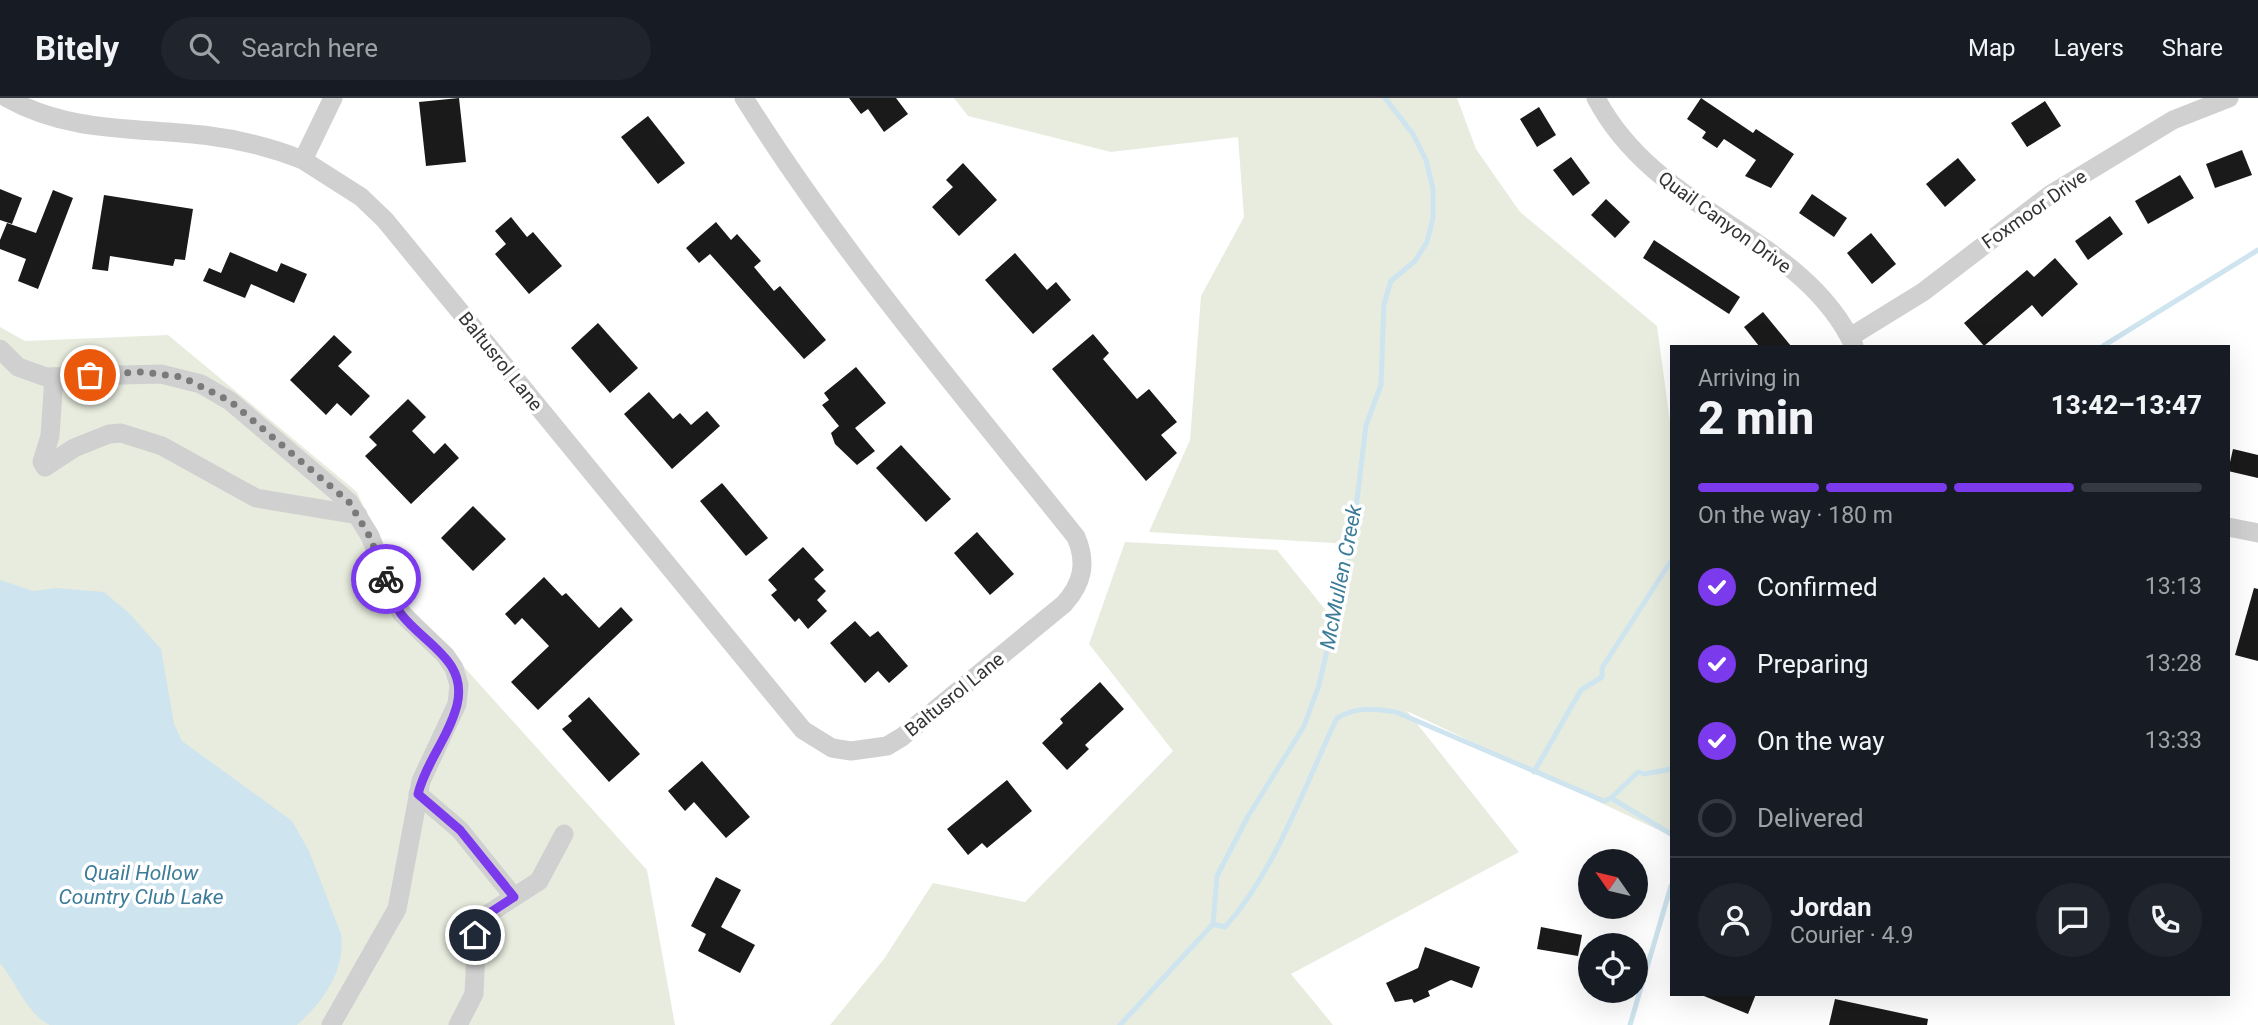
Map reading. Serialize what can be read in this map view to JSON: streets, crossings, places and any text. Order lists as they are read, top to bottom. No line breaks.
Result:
{"streets":{"street":["Foxmoor Drive","Quail Canyon Drive","Baltusrol Lane"]},"crossings":[["Foxmoor Drive","Quail Canyon Drive"]],"water":["McMullen Creek","Quail Hollow Country Club Lake"],"north":"top left","page":{"header":"Bitely","search":"Search here","nav":["Map","Layers","Share"],"heading":["2 min","Arriving in","13:42–13:47"],"panel":["Jordan","Courier · 4.9"],"bar":"On the way · 180 m","list":[["Confirmed","13:13"],["Preparing","13:28"],["On the way","13:33"],"Delivered"]}}
